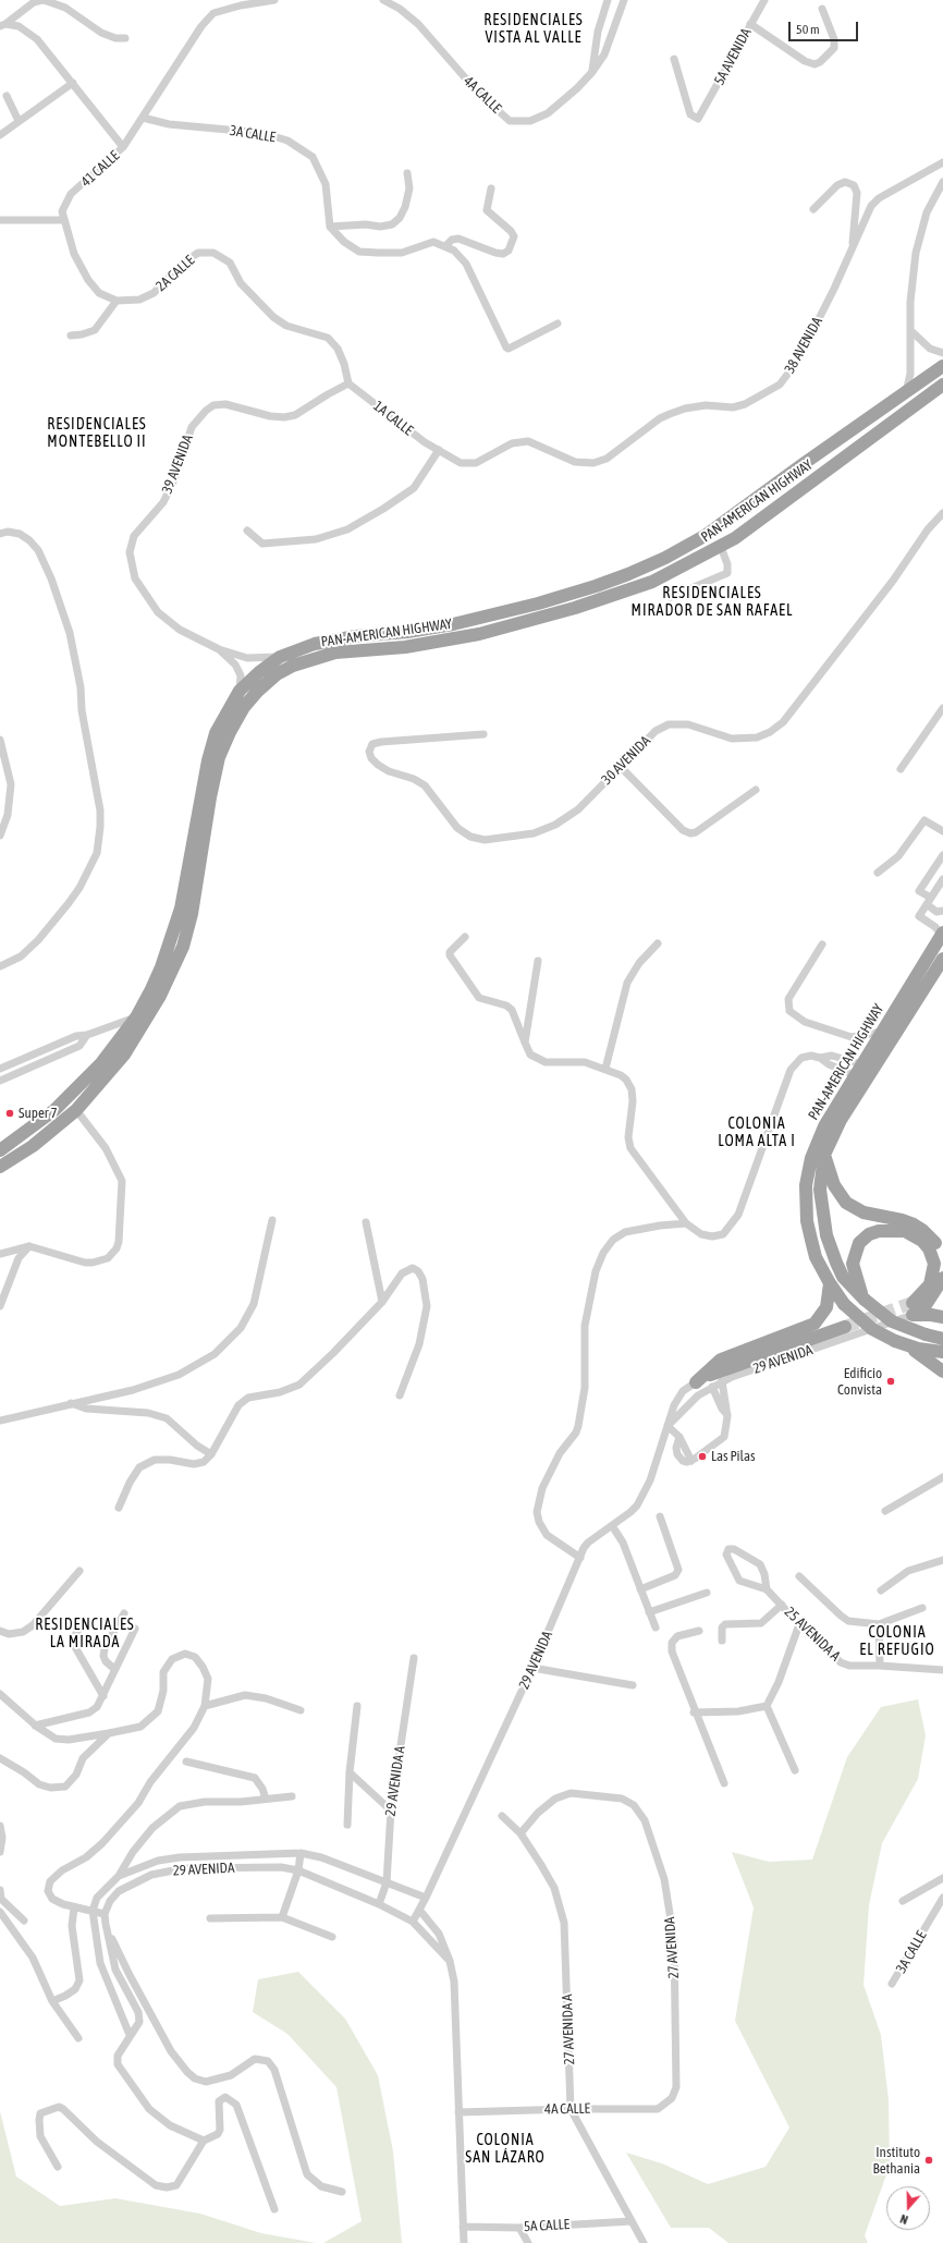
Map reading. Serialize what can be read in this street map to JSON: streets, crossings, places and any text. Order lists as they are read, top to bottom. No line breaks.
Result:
{"streets":{"highway":["PAN-AMERICAN HIGHWAY"],"street":["5A AVENIDA","4A CALLE","3A CALLE","41 CALLE","2A CALLE","38 AVENIDA","1A CALLE","39 AVENIDA","30 AVENIDA","29 AVENIDA","25 AVENIDA A","29 AVENIDA A","27 AVENIDA","27 AVENIDA A","5A CALLE"]},"crossings":[["4A CALLE","27 AVENIDA"],["4A CALLE","27 AVENIDA A"],["3A CALLE","41 CALLE"],["41 CALLE","2A CALLE"],["2A CALLE","1A CALLE"],["2A CALLE","39 AVENIDA"],["38 AVENIDA","1A CALLE"],["1A CALLE","39 AVENIDA"],["39 AVENIDA","PAN-AMERICAN HIGHWAY"],["29 AVENIDA","29 AVENIDA A"],["27 AVENIDA","27 AVENIDA A"],["27 AVENIDA A","5A CALLE"]],"districts":["RESIDENCIALES VISTA AL VALLE","RESIDENCIALES MONTEBELLO II","RESIDENCIALES MIRADOR DE SAN RAFAEL","COLONIA LOMA ALTA I","RESIDENCIALES LA MIRADA","COLONIA EL REFUGIO","COLONIA SAN LÁZARO"],"places":["Super 7","Edificio Convista","Las Pilas","Instituto Bethania"],"scale_bar":"50 m","north":"bottom"}
